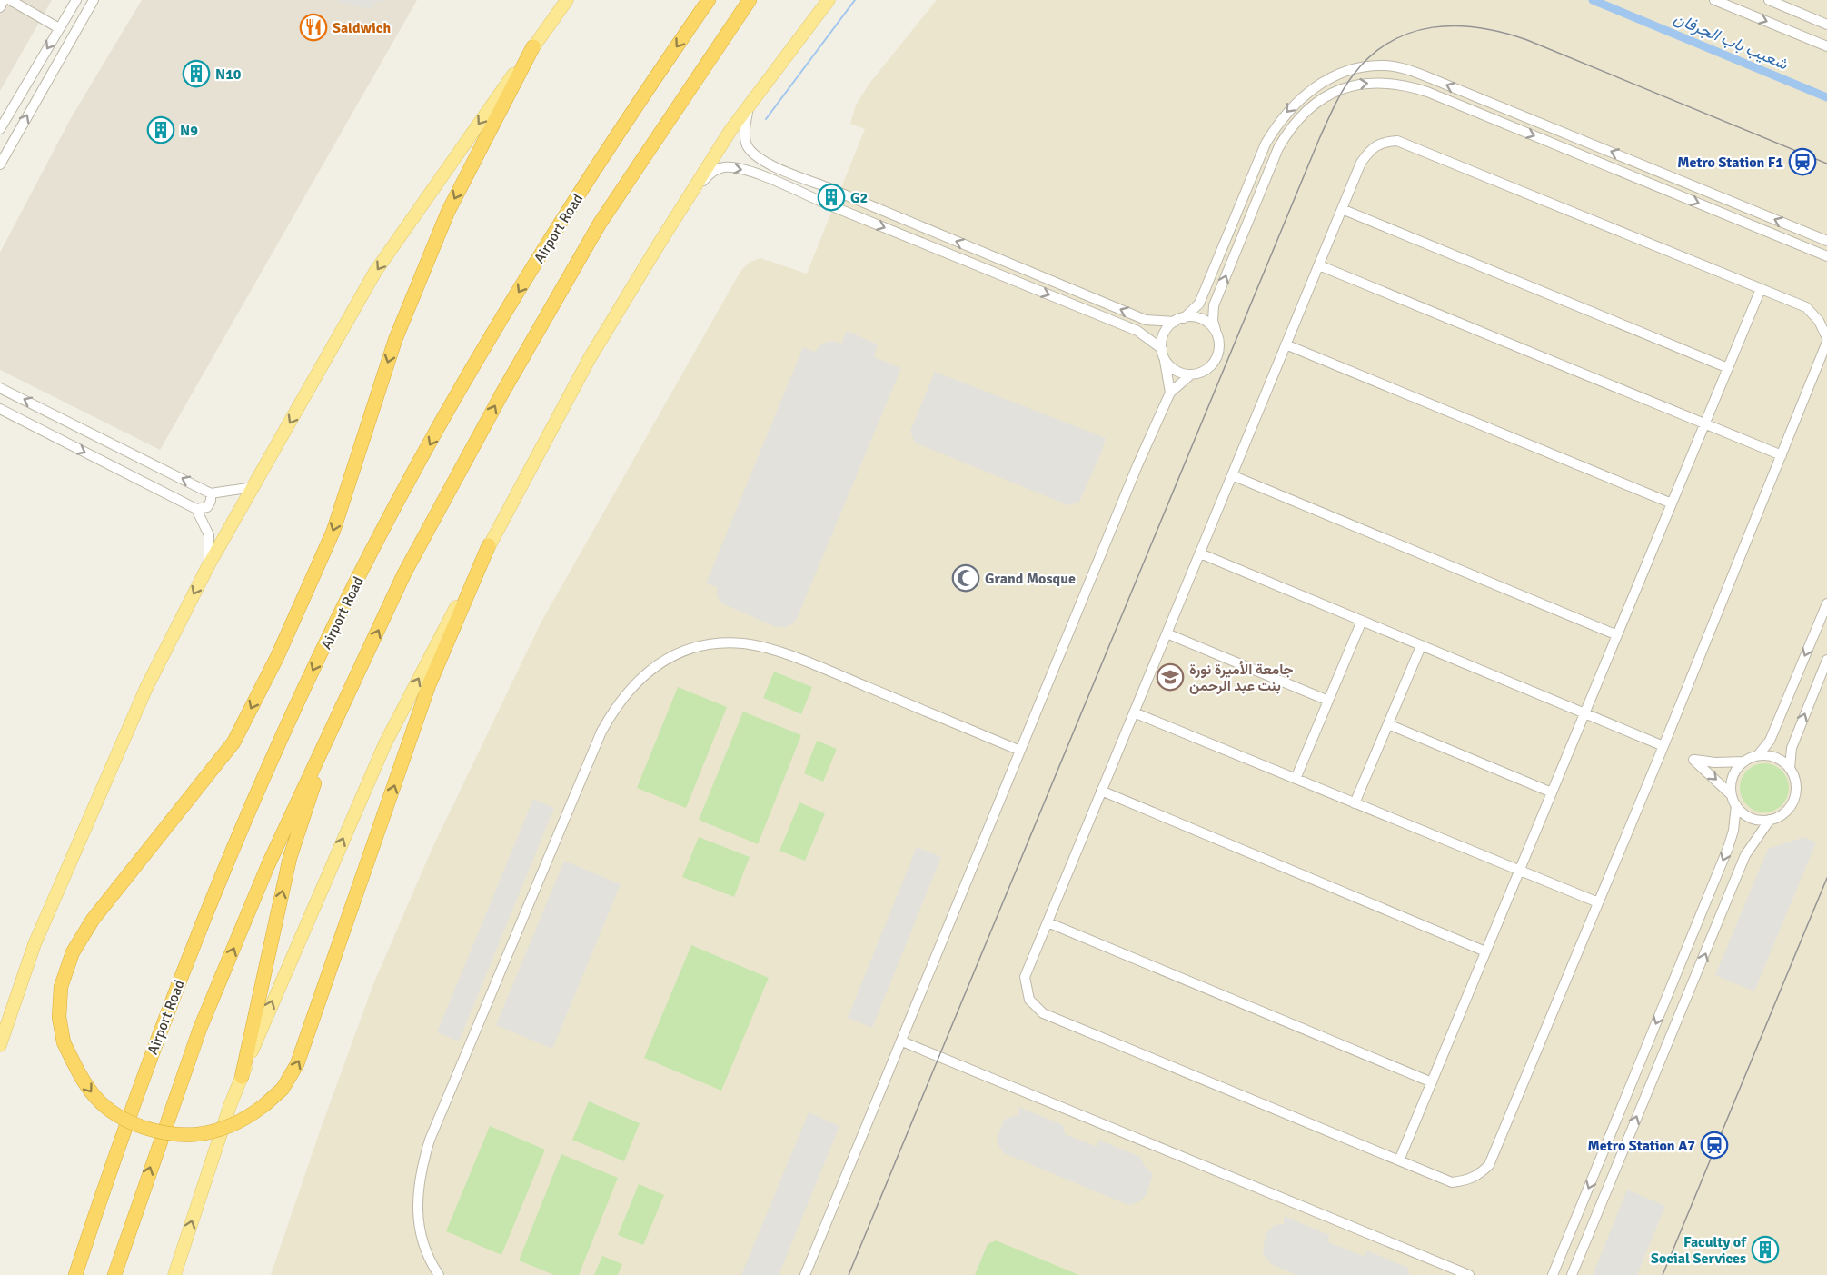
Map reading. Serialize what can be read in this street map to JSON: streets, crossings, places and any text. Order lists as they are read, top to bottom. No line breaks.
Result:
{"streets":{"highway":["Airport Road"]},"water":["شعيب باب الجرفان"],"places":{"restaurant":["Saldwich"],"building":["N10","N9","G2","Faculty of Social Services"],"station":["Metro Station F1","Metro Station A7"],"mosque":["Grand Mosque"],"school or university":["جامعة الأميرة نورة بنت عبد الرحمن"]}}
